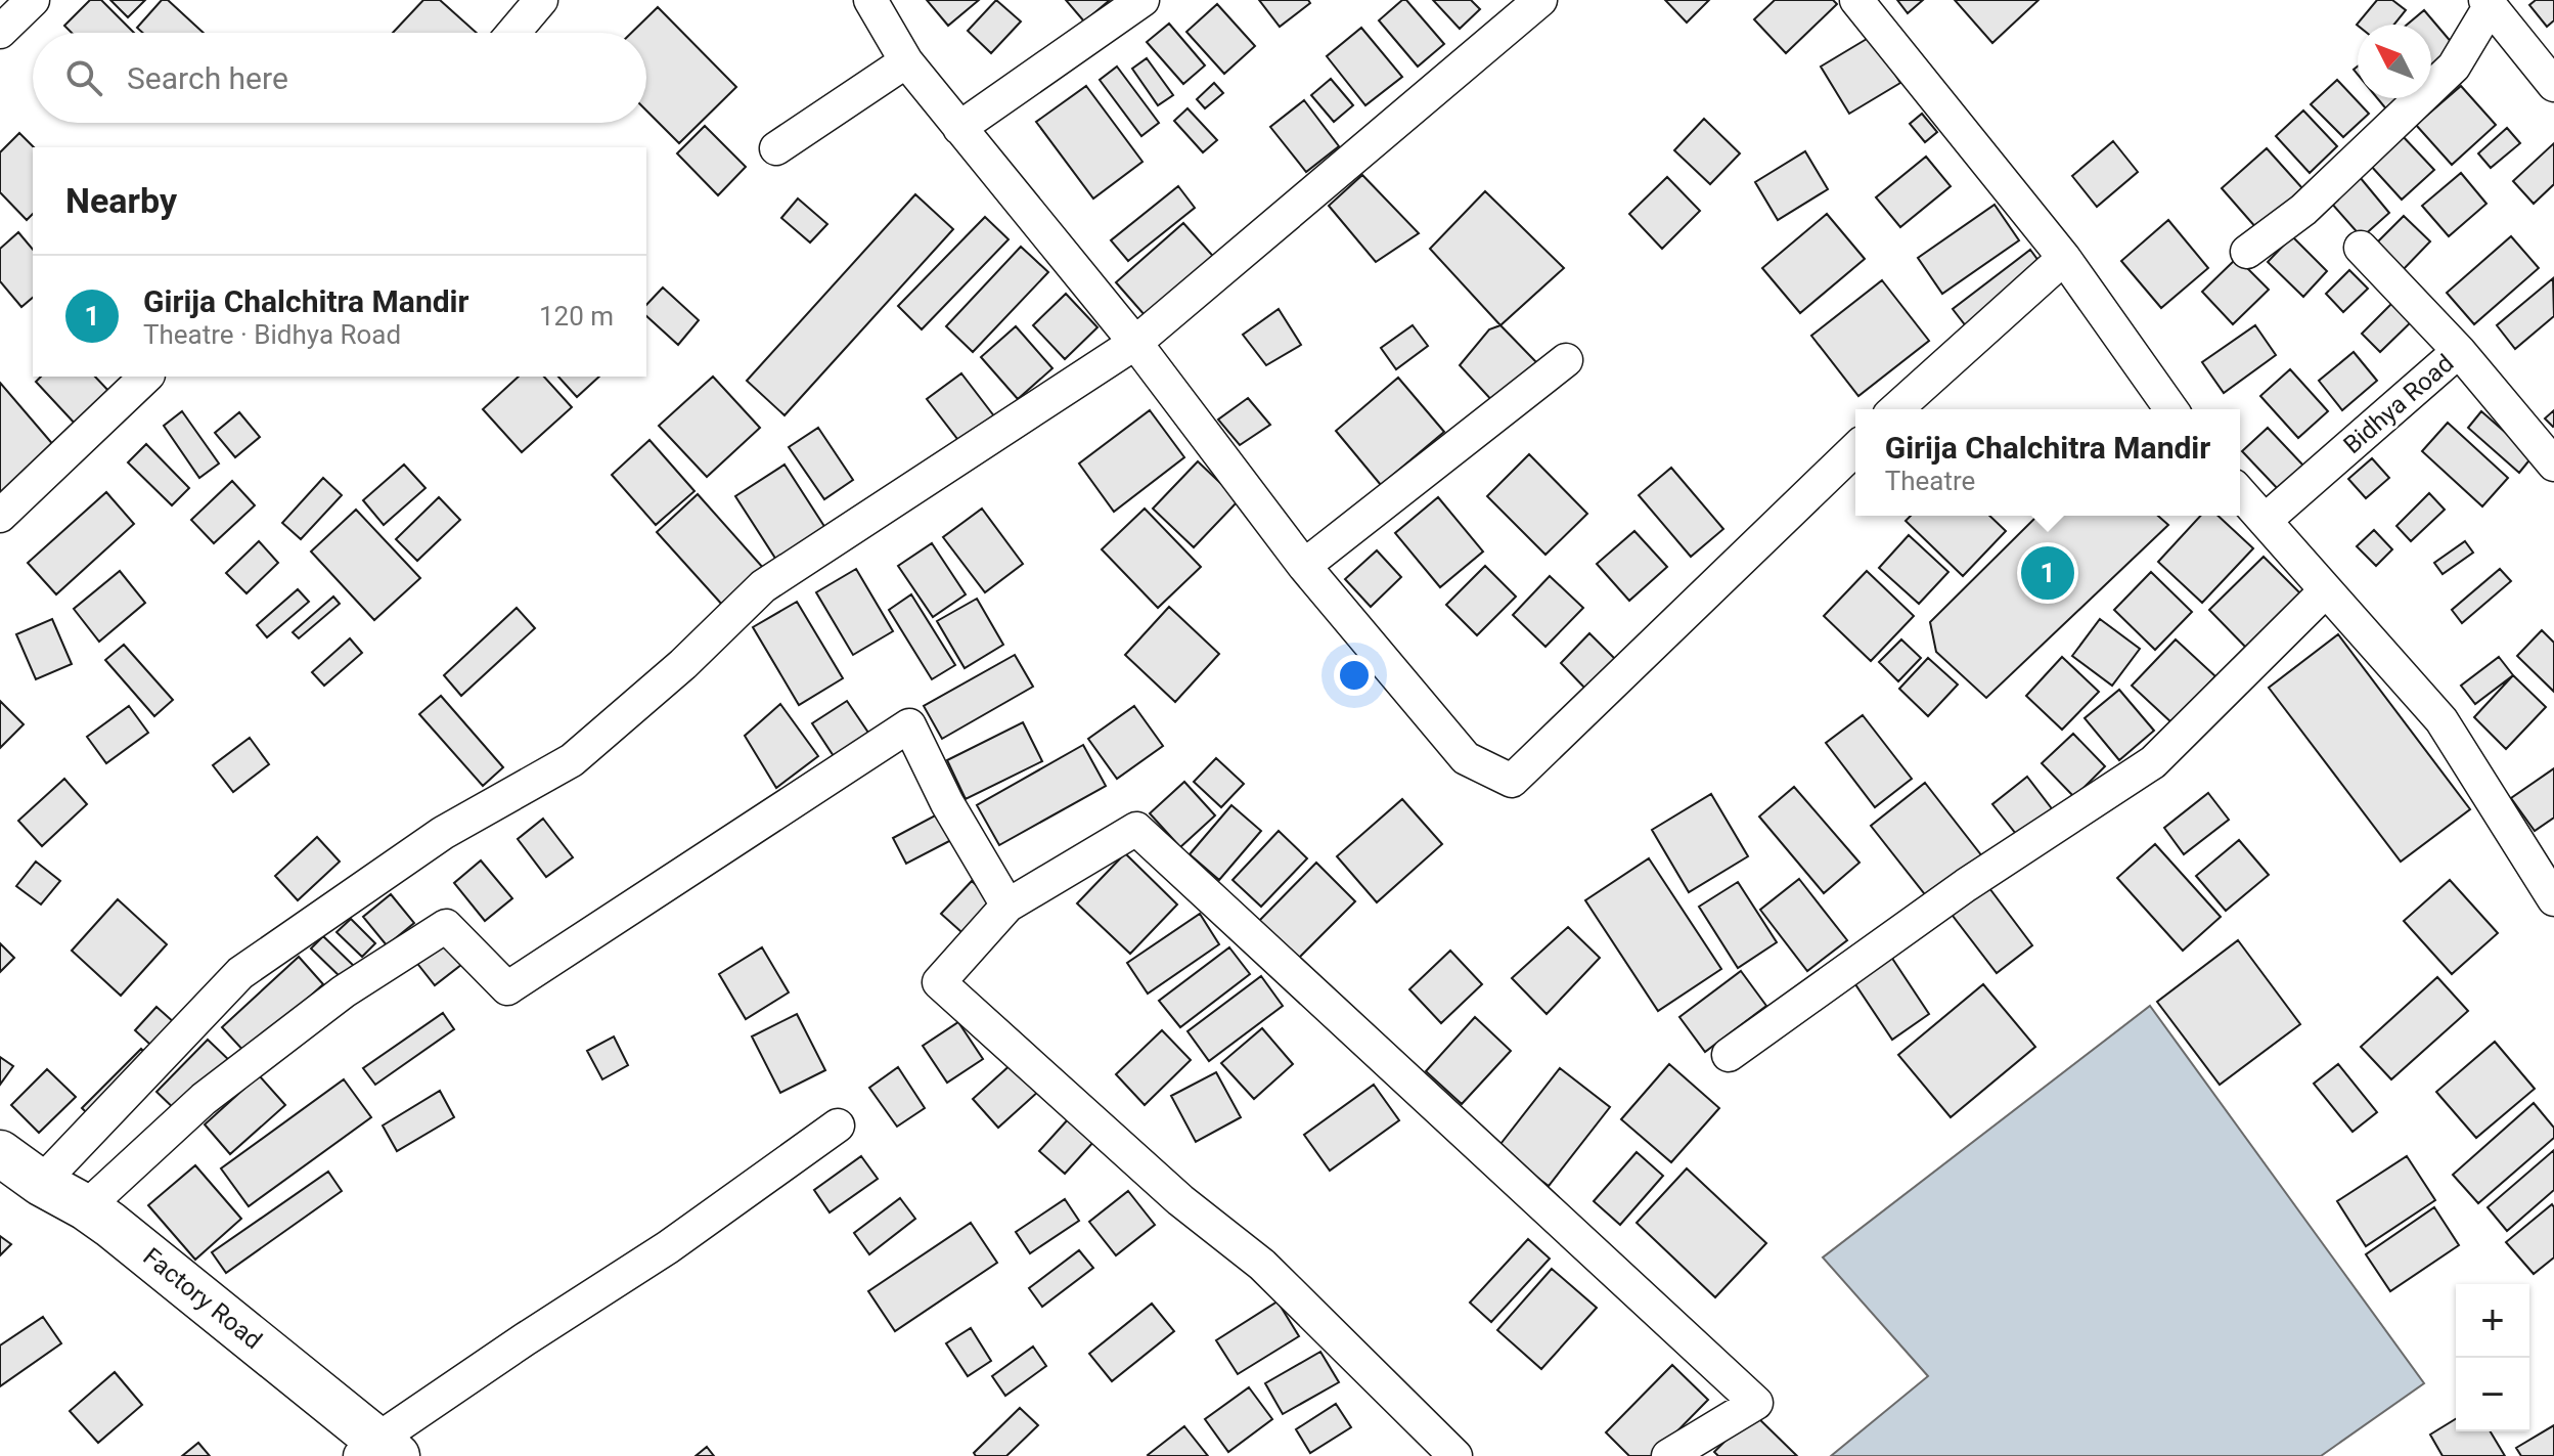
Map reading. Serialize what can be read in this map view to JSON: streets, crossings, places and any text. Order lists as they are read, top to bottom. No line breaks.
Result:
{"streets":{"main road":["Factory Road"],"street":["Bidhya Road"]},"north":"top left","page":{"search":"Search here","heading":"Nearby","list":[{"mark":"1","name":"Girija Chalchitra Mandir","note":"Theatre · Bidhya Road","value":"120 m"}],"popup":["Girija Chalchitra Mandir","Theatre"],"pins":"1","map_buttons":["+","−"]}}
